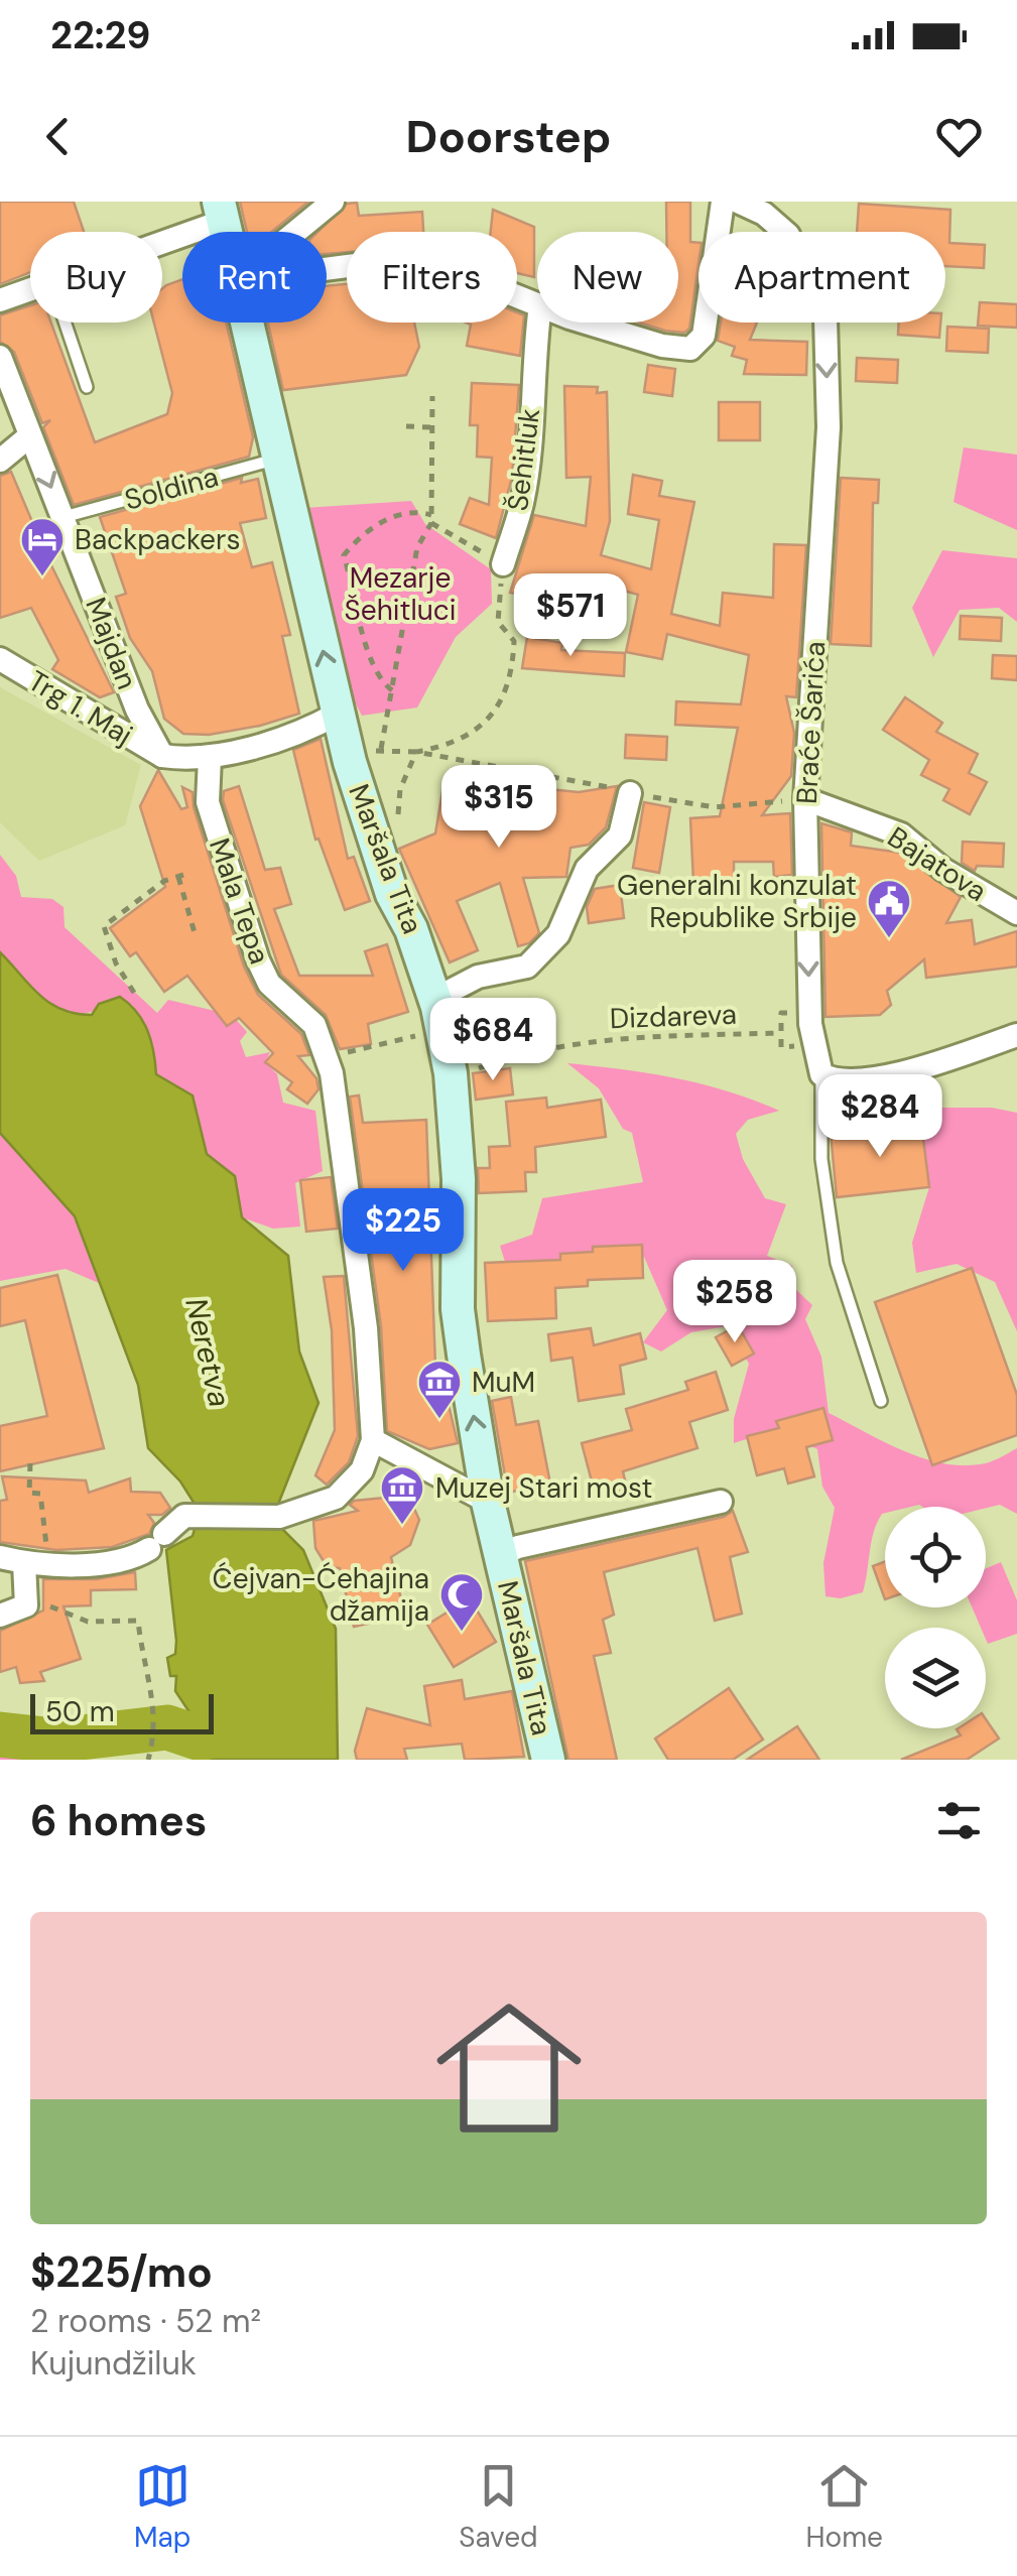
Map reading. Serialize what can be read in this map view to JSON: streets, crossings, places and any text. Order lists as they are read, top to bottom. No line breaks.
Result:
{"streets":{"street":["Šehitluk","Majdan","Trg 1. Maj","Braće Šarića","Maršala Tita","Bajatova","Mala Tepa"],"lane":["Soldina"],"path":["Dizdareva"]},"crossings":[["Soldina","Majdan"],["Soldina","Maršala Tita"],["Majdan","Trg 1. Maj"],["Braće Šarića","Bajatova"],["Maršala Tita","Dizdareva"]],"one_way":["Braće Šarića","Maršala Tita"],"water":["Neretva"],"parks":["Mezarje Šehitluci"],"places":{"hotel":["Backpackers"],"public building":["Generalni konzulat Republike Srbije"],"museum":["MuM","Muzej Stari most"],"mosque":["Ćejvan-Ćehajina džamija"]},"scale_bar":"50 m","page":{"status":"22:29","header":"Doorstep","chip":["Buy","Rent","Filters","New","Apartment"],"price":["$571","$315","$684","$284","$225","$258"],"scale":"50 m","heading":"6 homes","list":[{"name":"$225/mo","note":"2 rooms · 52 m² · Kujundžiluk"}],"tabs":["Map","Saved","Home"]}}
